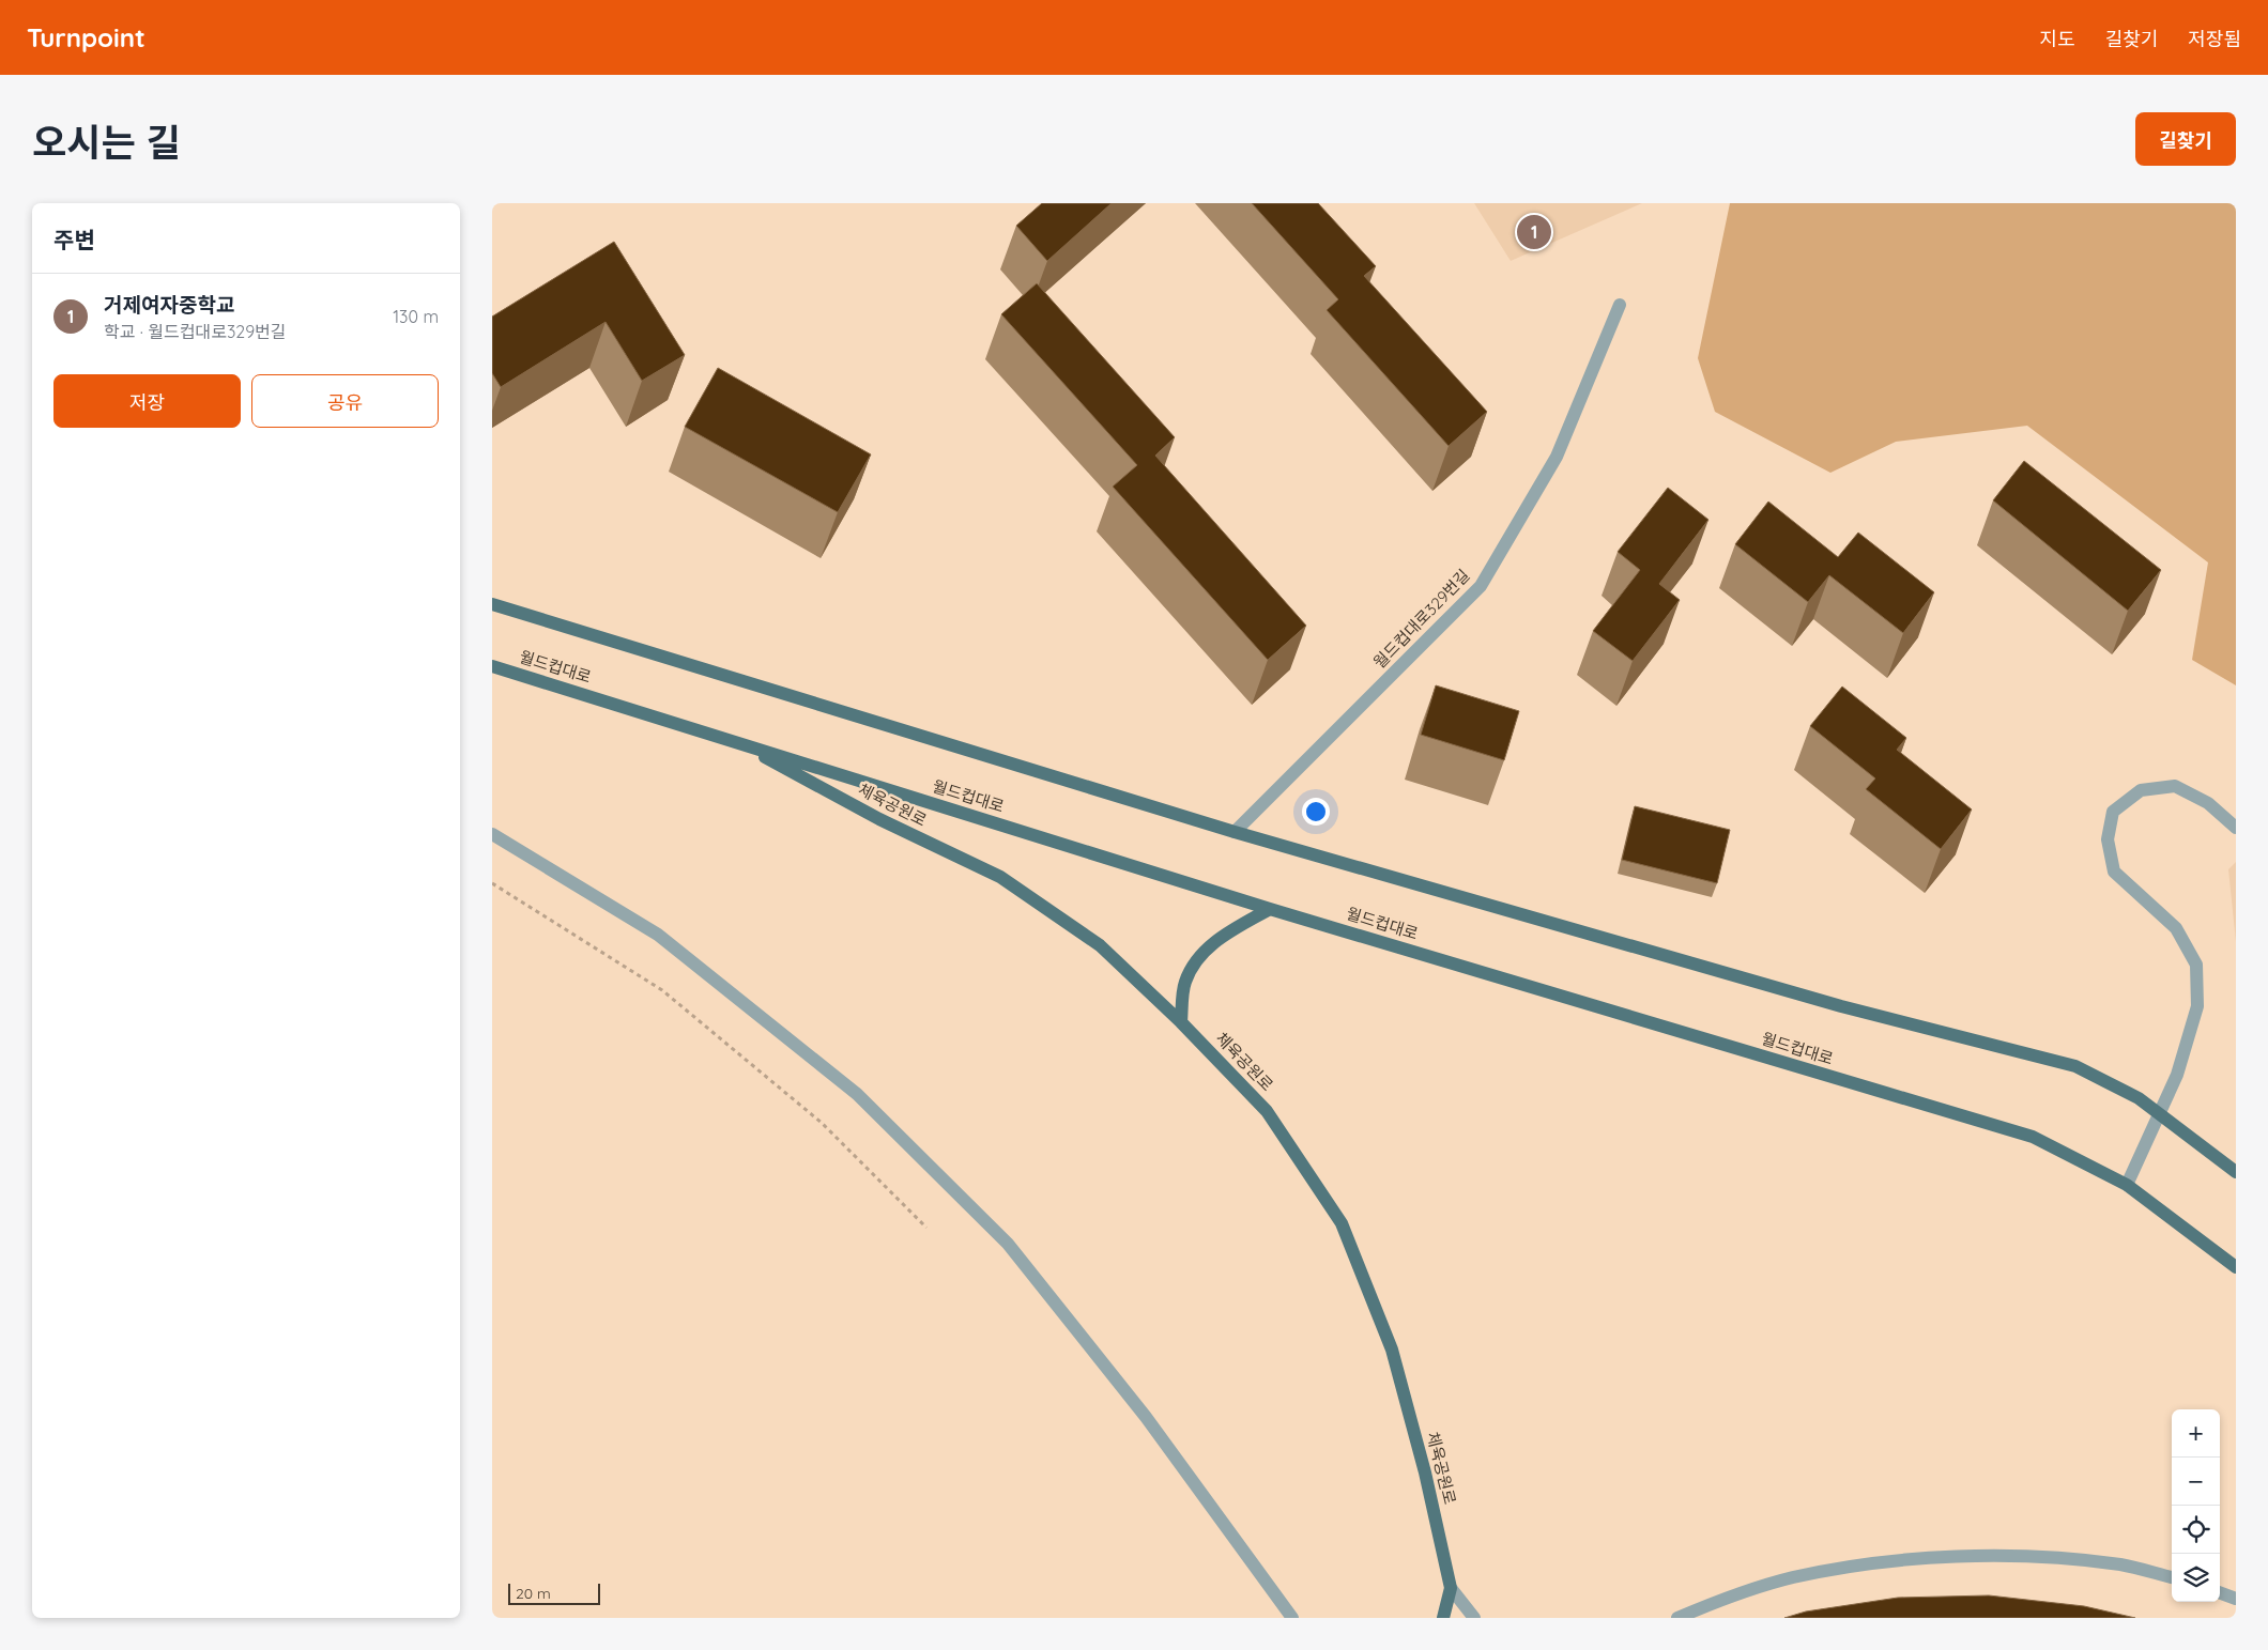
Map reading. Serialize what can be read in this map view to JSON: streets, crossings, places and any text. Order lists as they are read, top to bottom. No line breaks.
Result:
{"streets":{"main road":["월드컵대로","체육공원로"],"street":["월드컵대로329번길"]},"crossings":[["월드컵대로","체육공원로"]],"scale_bar":"20 m","page":{"header":"Turnpoint","nav":["지도","길찾기","저장됨"],"title":"오시는 길","buttons":["길찾기",["저장","공유"]],"heading":"주변","pins":"1","list":[{"mark":"1","name":"거제여자중학교","note":"학교 · 월드컵대로329번길","value":"130 m"}],"map_buttons":["+","−"],"scale":"20 m"}}
